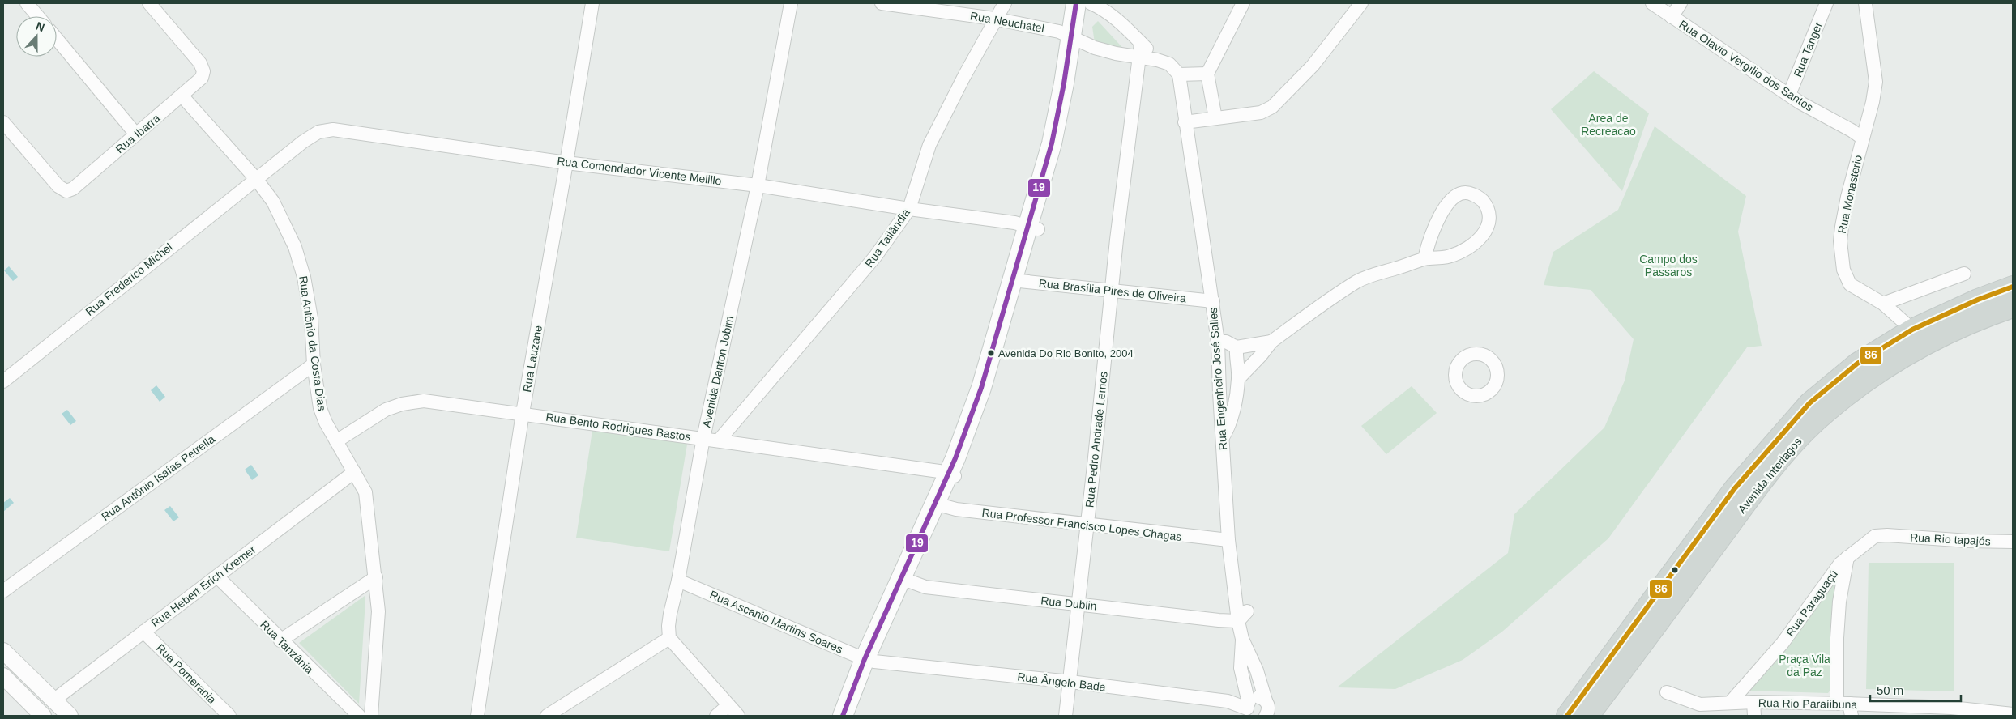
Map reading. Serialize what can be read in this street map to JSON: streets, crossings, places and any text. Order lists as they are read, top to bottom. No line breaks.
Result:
{"streets":{"main road":["Avenida Interlagos"],"street":["Rua Neuchatel","Rua Tanger","Rua Olavio Vergílio dos Santos","Rua Ibarra","Rua Comendador Vicente Melillo","Rua Monasterio","Rua Tailândia","Rua Frederico Michel","Rua Brasília Pires de Oliveira","Rua Antônio da Costa Dias","Rua Lauzane","Avenida Danton Jobim","Rua Engenheiro José Salles","Rua Bento Rodrigues Bastos","Rua Pedro Andrade Lemos","Rua Antônio Isaías Petrella","Rua Professor Francisco Lopes Chagas","Rua Rio tapajós","Rua Hebert Erich Kremer","Rua Dublin","Rua Paraguaçú","Rua Ascanio Martins Soares","Rua Tanzânia","Rua Pomerania","Rua Ângelo Bada","Rua Rio Paraíibuna"]},"crossings":[["Rua Neuchatel","Rua Tailândia"],["Rua Neuchatel","Rua Pedro Andrade Lemos"],["Rua Tanger","Rua Olavio Vergílio dos Santos"],["Rua Olavio Vergílio dos Santos","Rua Monasterio"],["Rua Ibarra","Rua Antônio da Costa Dias"],["Rua Comendador Vicente Melillo","Rua Tailândia"],["Rua Comendador Vicente Melillo","Rua Frederico Michel"],["Rua Comendador Vicente Melillo","Rua Antônio da Costa Dias"],["Rua Comendador Vicente Melillo","Rua Lauzane"],["Rua Comendador Vicente Melillo","Avenida Danton Jobim"],["Rua Monasterio","Avenida Interlagos"],["Rua Tailândia","Rua Bento Rodrigues Bastos"],["Rua Frederico Michel","Rua Antônio da Costa Dias"],["Rua Brasília Pires de Oliveira","Rua Engenheiro José Salles"],["Rua Brasília Pires de Oliveira","Rua Pedro Andrade Lemos"],["Rua Antônio da Costa Dias","Rua Bento Rodrigues Bastos"],["Rua Antônio da Costa Dias","Rua Antônio Isaías Petrella"],["Rua Antônio da Costa Dias","Rua Hebert Erich Kremer"],["Rua Lauzane","Rua Bento Rodrigues Bastos"],["Avenida Danton Jobim","Rua Bento Rodrigues Bastos"],["Avenida Danton Jobim","Rua Ascanio Martins Soares"],["Rua Engenheiro José Salles","Rua Professor Francisco Lopes Chagas"],["Rua Engenheiro José Salles","Rua Dublin"],["Rua Engenheiro José Salles","Rua Ângelo Bada"],["Rua Pedro Andrade Lemos","Rua Professor Francisco Lopes Chagas"],["Rua Pedro Andrade Lemos","Rua Dublin"],["Rua Pedro Andrade Lemos","Rua Ângelo Bada"],["Rua Rio tapajós","Rua Paraguaçú"],["Rua Hebert Erich Kremer","Rua Tanzânia"],["Rua Hebert Erich Kremer","Rua Pomerania"],["Rua Paraguaçú","Rua Rio Paraíibuna"],["Rua Ascanio Martins Soares","Rua Ângelo Bada"]],"parks":["Area de Recreacao","Campo dos Passaros","Praça Vila da Paz"],"places":["Avenida Do Rio Bonito, 2004"],"lines":["transit line 19","transit line 86"],"scale_bar":"50 m","north":"top"}
